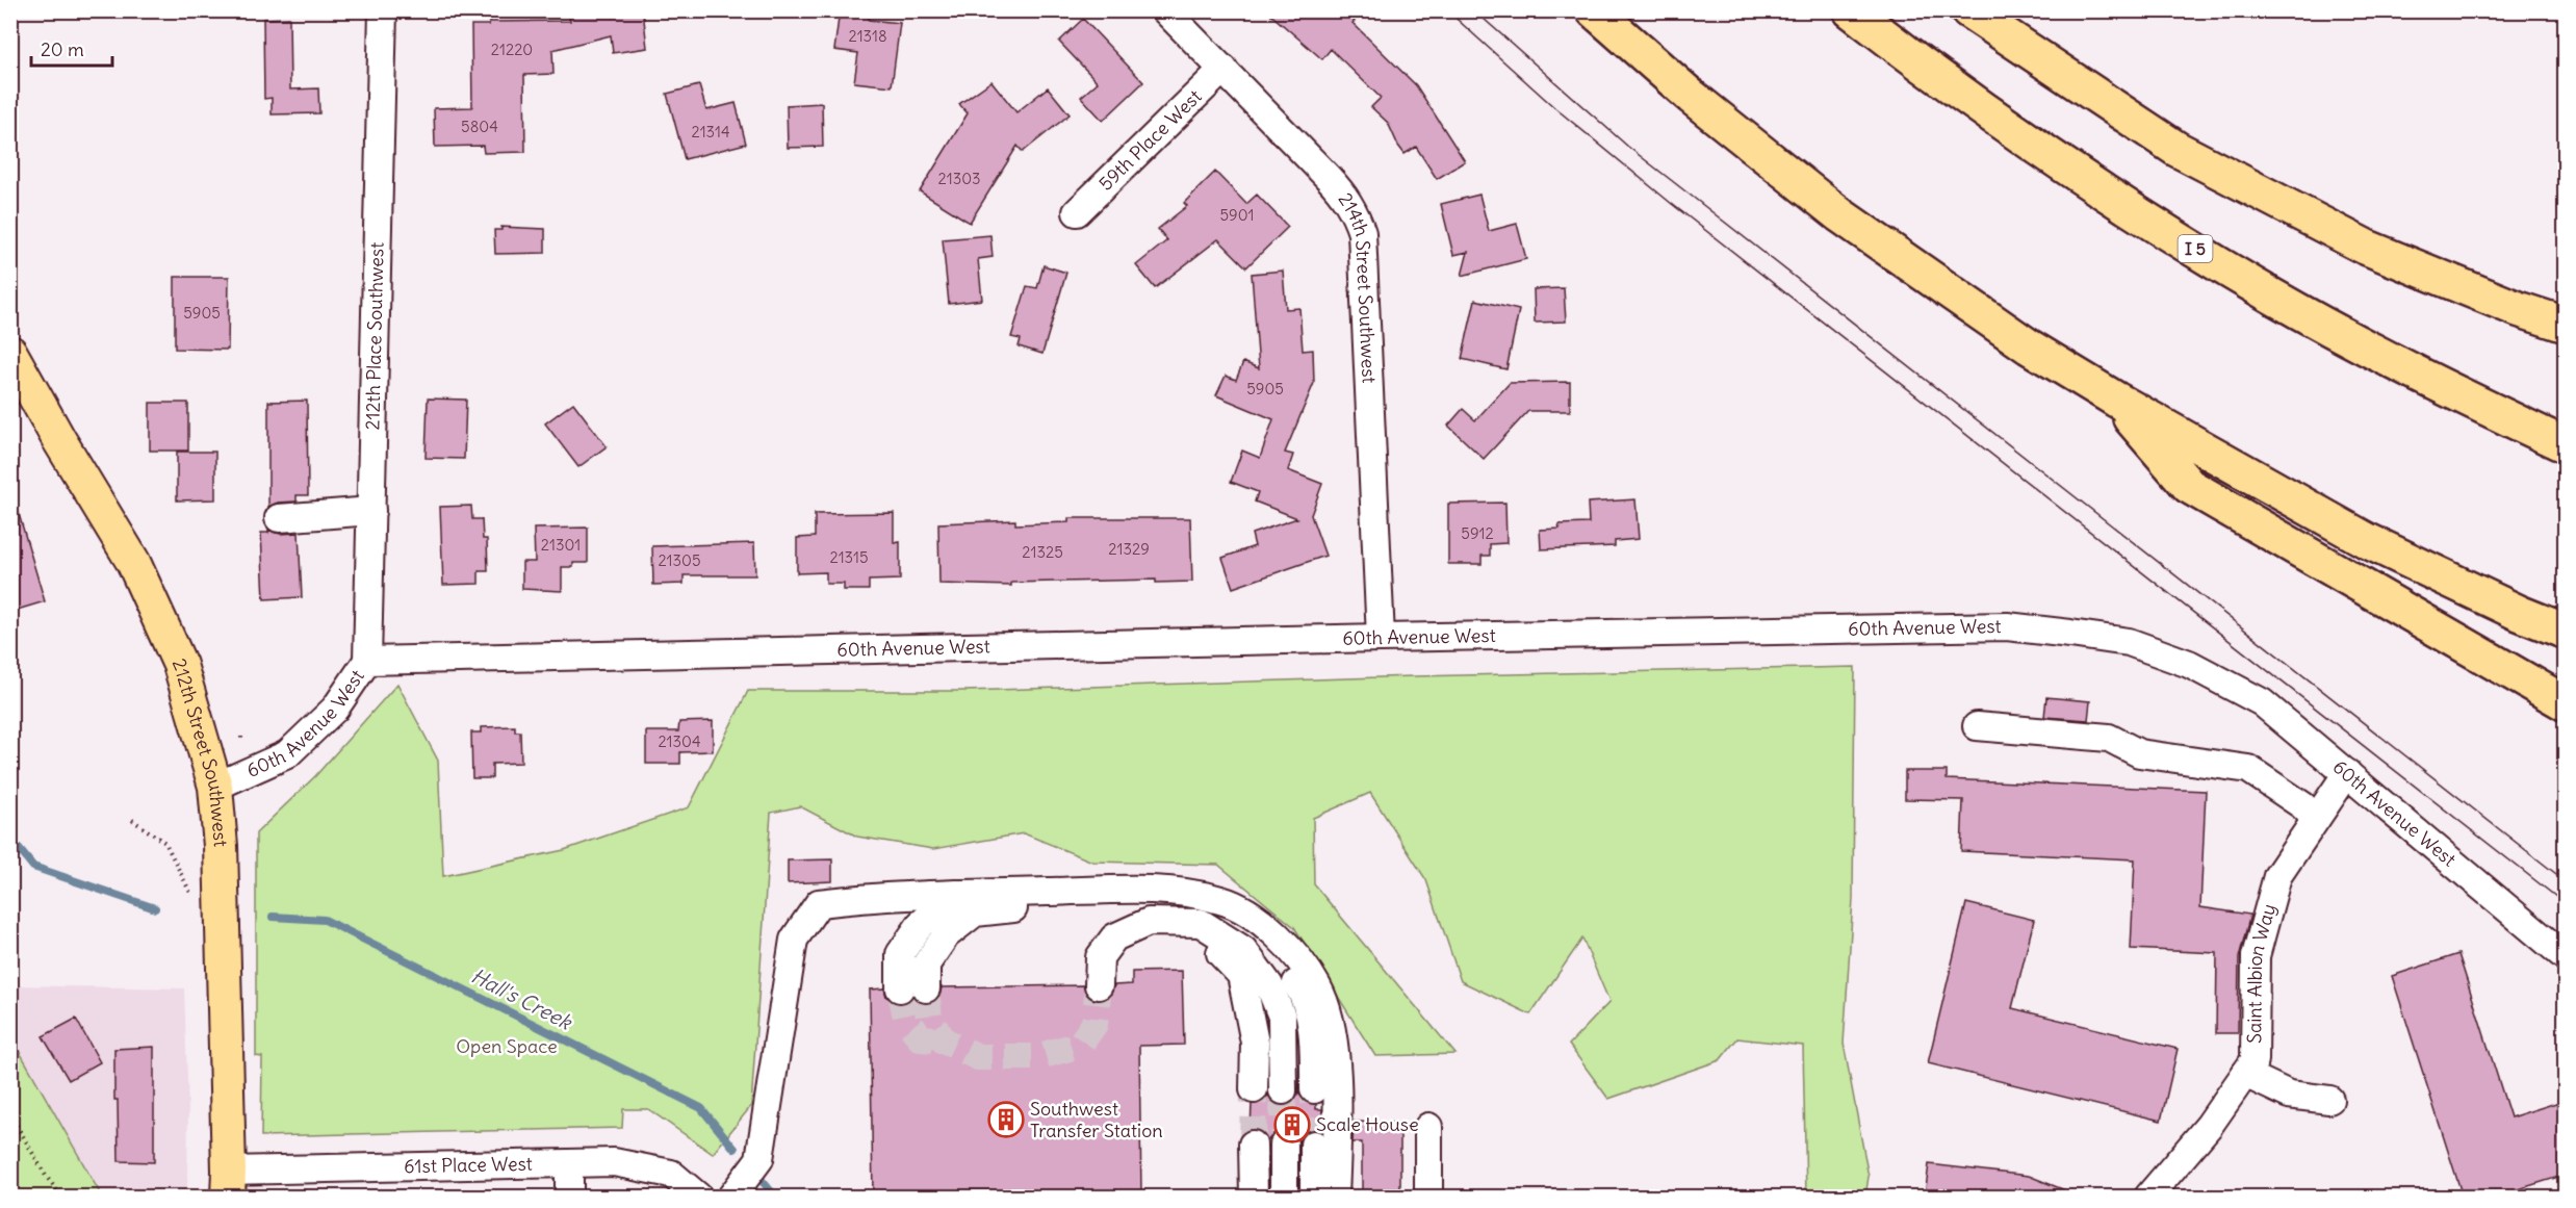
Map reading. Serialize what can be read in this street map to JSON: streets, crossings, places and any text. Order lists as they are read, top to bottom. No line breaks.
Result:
{"streets":{"highway":["I 5"],"main road":["212th Street Southwest"],"street":["59th Place West","214th Street Southwest","212th Place Southwest","60th Avenue West","Saint Albion Way","61st Place West"]},"crossings":[["59th Place West","214th Street Southwest"],["214th Street Southwest","60th Avenue West"],["212th Place Southwest","60th Avenue West"],["60th Avenue West","212th Street Southwest"],["60th Avenue West","Saint Albion Way"],["212th Street Southwest","61st Place West"]],"water":["Hall's Creek"],"parks":["Open Space"],"places":{"building":["Southwest Transfer Station","Scale House"]},"house_numbers":["21318","21220","5804","21314","21303","5901","5905","5905","5912","21301","21329","21325","21315","21305","21304"],"scale_bar":"20 m"}
